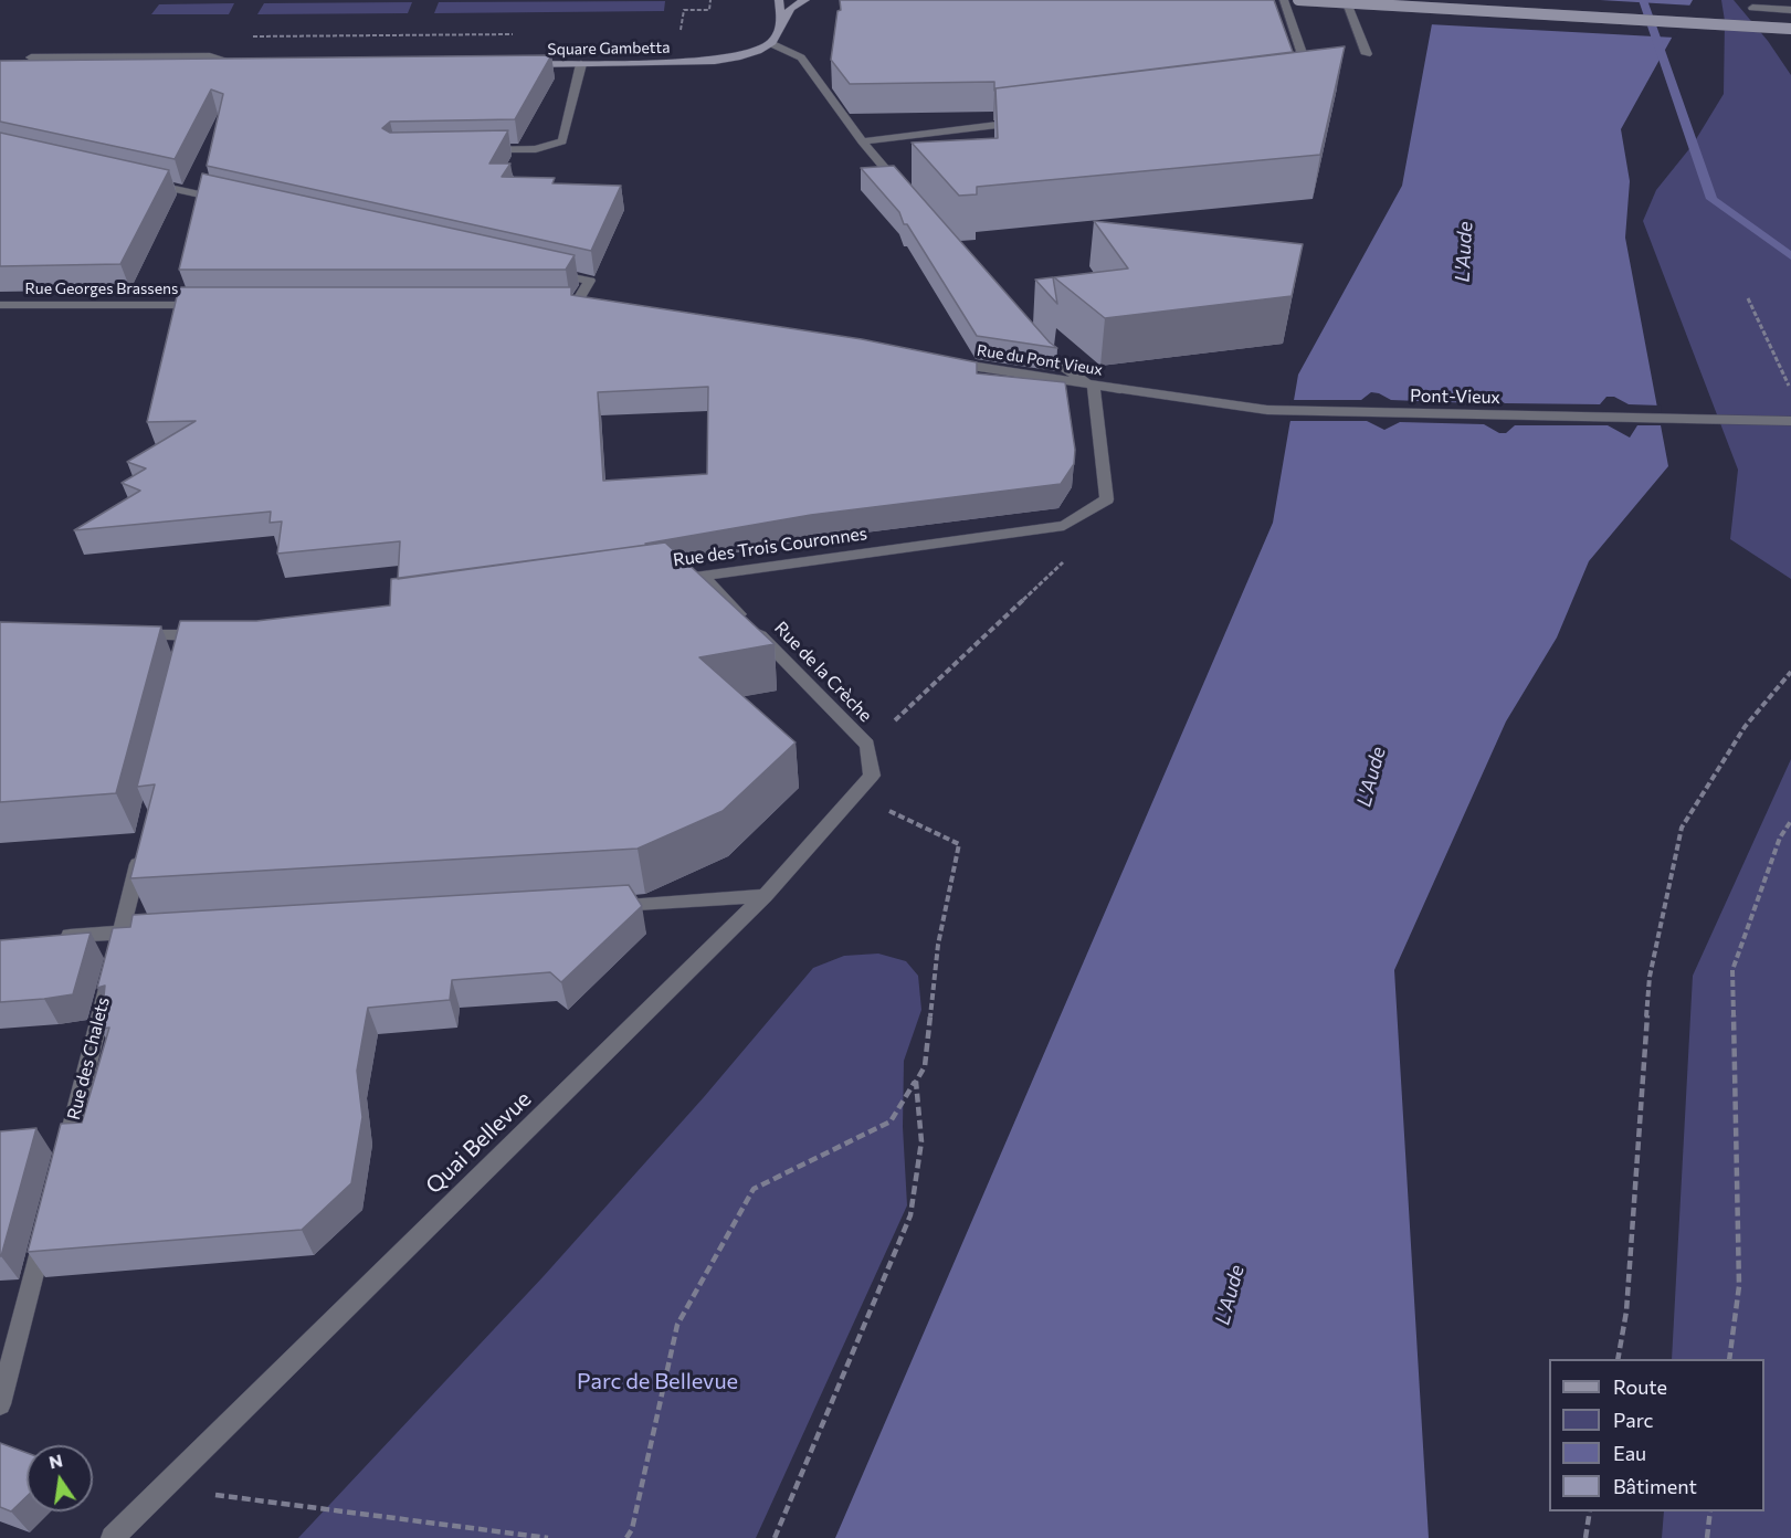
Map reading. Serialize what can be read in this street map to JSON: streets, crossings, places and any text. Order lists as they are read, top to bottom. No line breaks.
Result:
{"streets":{"main road":["Square Gambetta"],"street":["Rue Georges Brassens","Rue du Pont Vieux","Pont-Vieux","Rue des Trois Couronnes","Rue de la Crèche","Rue des Chalets","Quai Bellevue"]},"crossings":[["Rue du Pont Vieux","Pont-Vieux"],["Rue du Pont Vieux","Rue des Trois Couronnes"],["Rue des Trois Couronnes","Rue de la Crèche"],["Rue de la Crèche","Quai Bellevue"]],"water":["L'Aude"],"parks":["Parc de Bellevue"],"legend":["Route","Parc","Eau","Bâtiment"],"north":"top"}
